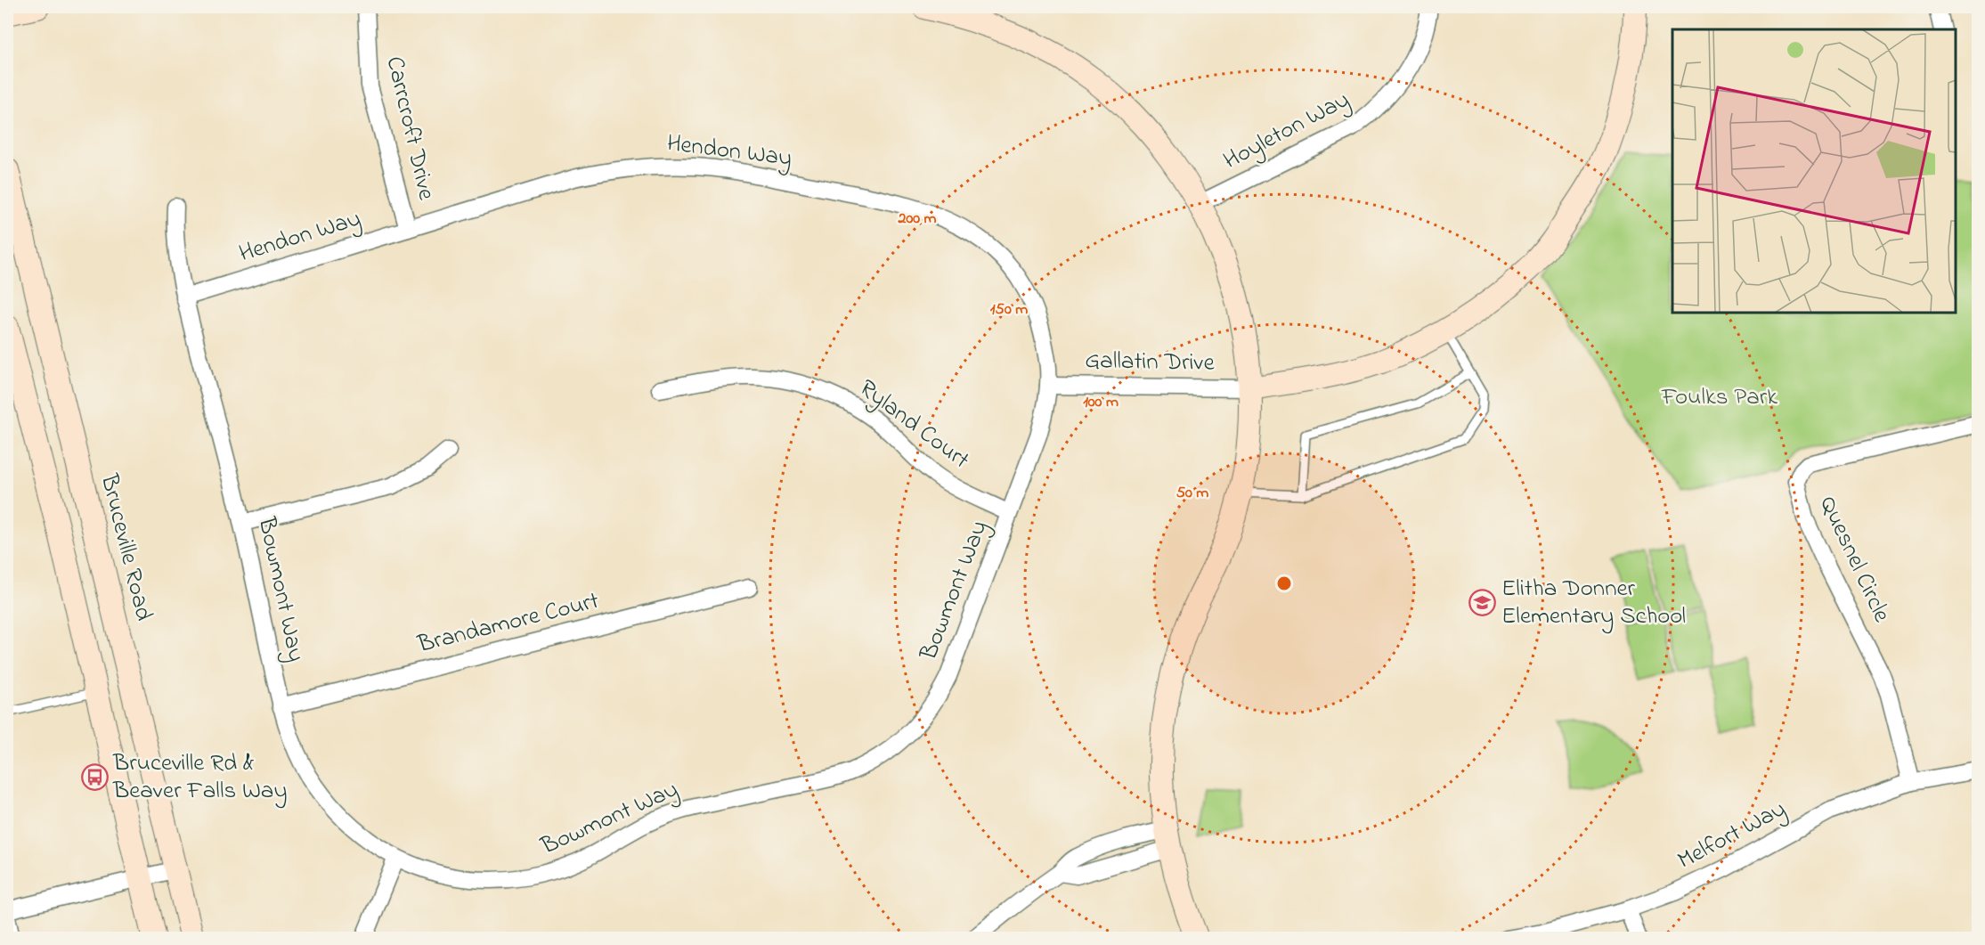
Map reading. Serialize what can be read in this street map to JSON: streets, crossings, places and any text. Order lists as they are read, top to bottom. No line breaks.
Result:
{"streets":{"street":["Carrcroft Drive","Hoyleton Way","Hendon Way","Gallatin Drive","Ryland Court","Bruceville Road","Quesnel Circle","Bowmont Way","Brandamore Court","Melfort Way"]},"crossings":[["Carrcroft Drive","Hendon Way"],["Hendon Way","Gallatin Drive"],["Hendon Way","Bowmont Way"],["Gallatin Drive","Bowmont Way"],["Ryland Court","Bowmont Way"],["Quesnel Circle","Melfort Way"],["Bowmont Way","Brandamore Court"]],"parks":["Foulks Park"],"places":{"school or university":["Elitha Donner Elementary School"],"bus stop":["Bruceville Rd & Beaver Falls Way"]},"rings":["200 m","150 m","100 m","50 m"]}
